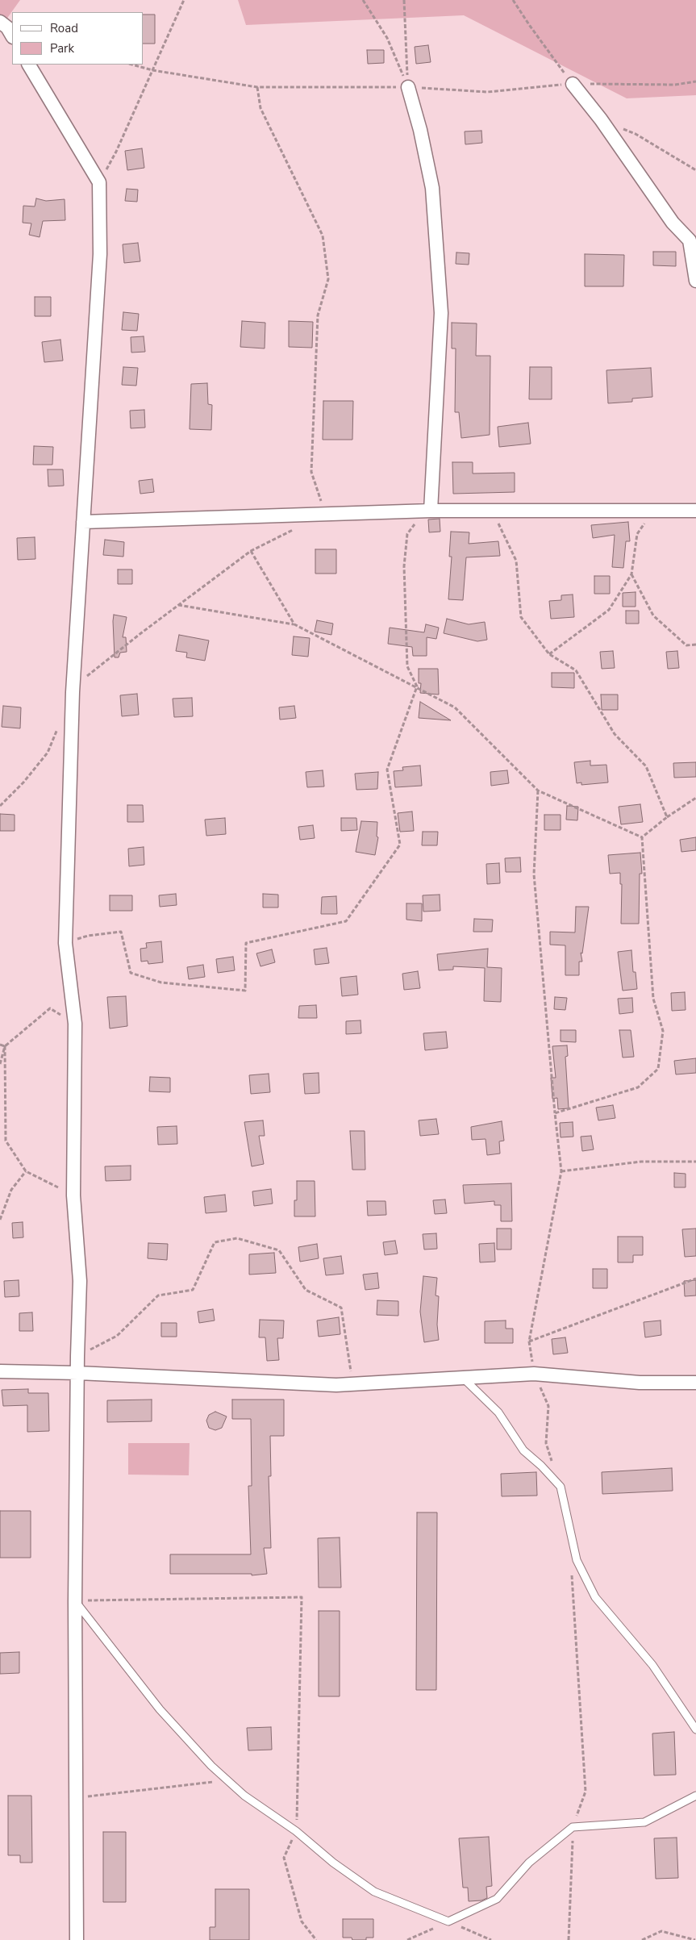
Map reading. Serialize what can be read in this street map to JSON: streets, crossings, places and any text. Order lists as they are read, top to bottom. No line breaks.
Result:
{"legend":["Road","Park"]}
